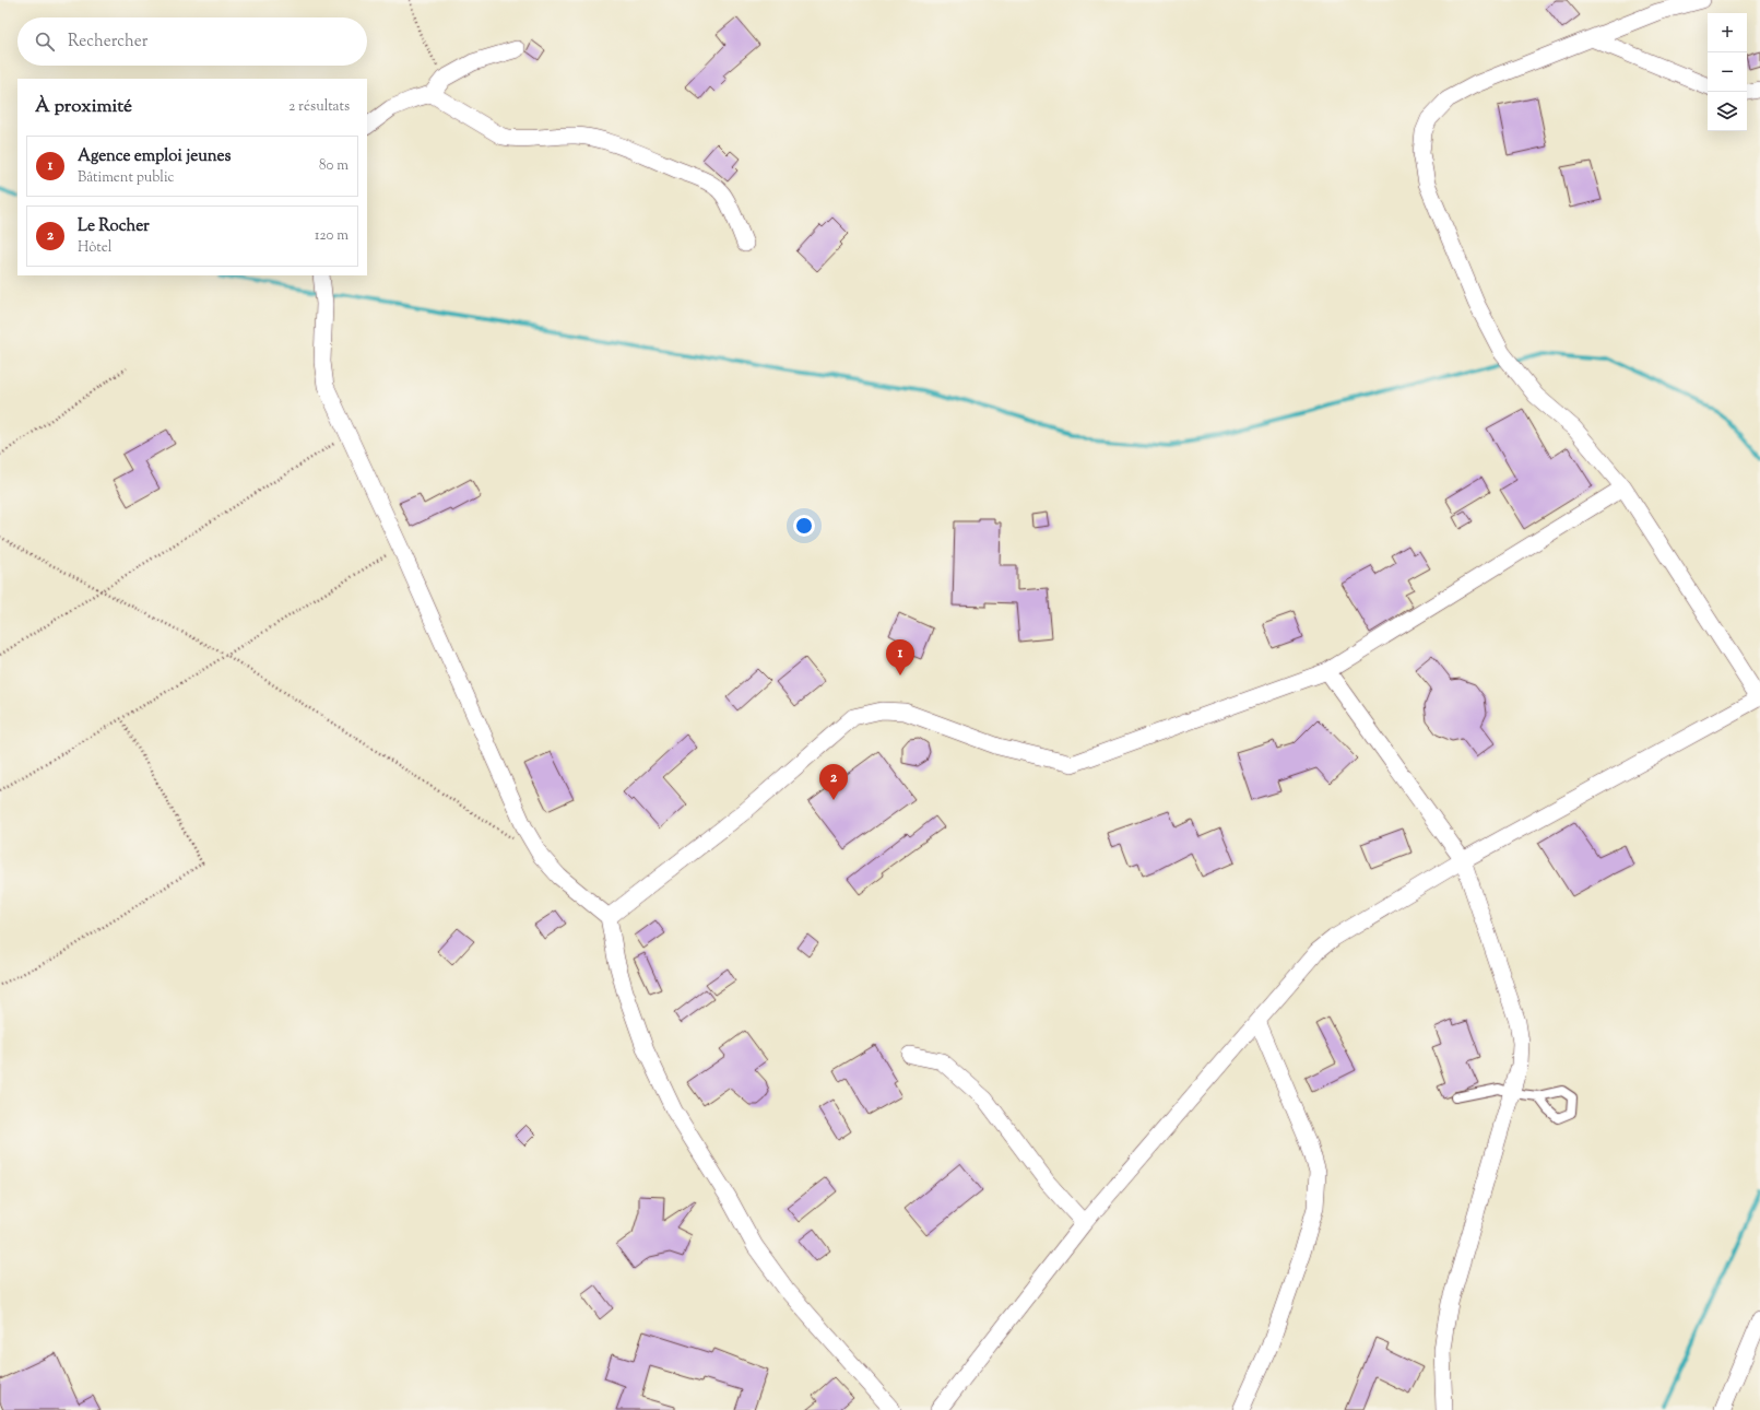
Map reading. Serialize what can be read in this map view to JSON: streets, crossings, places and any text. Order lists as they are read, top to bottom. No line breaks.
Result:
{"page":{"map_buttons":["+","−"],"search":"Rechercher","heading":["À proximité","2 résultats"],"list":[{"mark":"1","name":"Agence emploi jeunes","note":"Bâtiment public","value":"80 m"},{"mark":"2","name":"Le Rocher","note":"Hôtel","value":"120 m"}],"pins":["1","2"]}}
